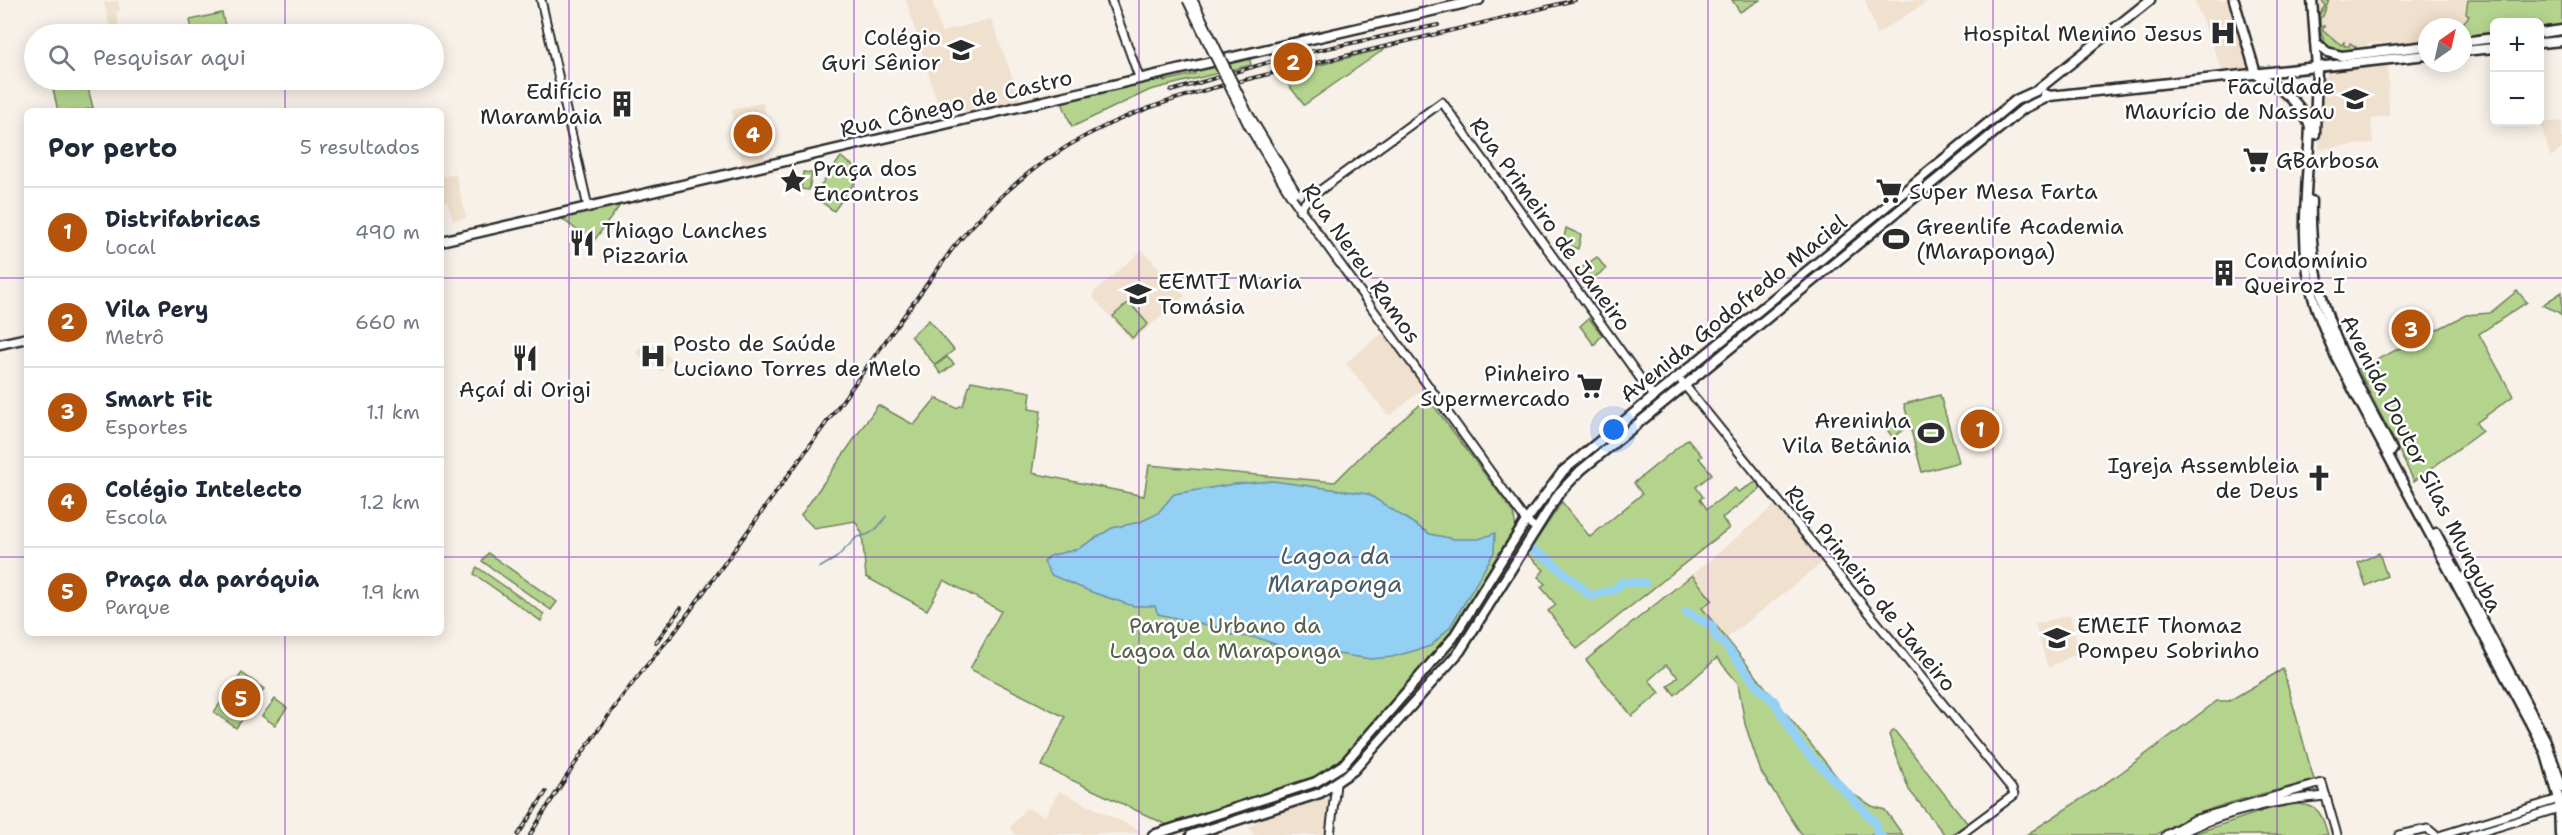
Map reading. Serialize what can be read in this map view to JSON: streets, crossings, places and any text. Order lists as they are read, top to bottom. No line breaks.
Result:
{"streets":{"main road":["Rua Cônego de Castro","Avenida Godofredo Maciel","Avenida Doutor Silas Munguba"],"street":["Rua Primeiro de Janeiro","Rua Nereu Ramos"]},"crossings":[["Rua Primeiro de Janeiro","Avenida Godofredo Maciel"],["Rua Nereu Ramos","Avenida Godofredo Maciel"]],"water":["Lagoa da Maraponga"],"parks":["Parque Urbano da Lagoa da Maraponga"],"places":{"hospital":["Hospital Menino Jesus","Posto de Saúde Luciano Torres de Melo"],"school or university":["Colégio Guri Sênior","Faculdade Maurício de Nassau","EEMTI Maria Tomásia","EMEIF Thomaz Pompeu Sobrinho"],"building":["Edifício Marambaia","Condomínio Queiroz I"],"supermarket":["GBarbosa","Super Mesa Farta","Pinheiro Supermercado"],"place":["Praça dos Encontros"],"sports":["Greenlife Academia (Maraponga)","Areninha Vila Betânia"],"restaurant":["Thiago Lanches Pizzaria","Açaí di Origi"],"church":["Igreja Assembleia de Deus"]},"north":"top right","page":{"map_buttons":["+","−"],"search":"Pesquisar aqui","pins":["2","4","3","1","5"],"heading":["Por perto","5 resultados"],"list":[{"mark":"1","name":"Distrifabricas","note":"Local","value":"490 m"},{"mark":"2","name":"Vila Pery","note":"Metrô","value":"660 m"},{"mark":"3","name":"Smart Fit","note":"Esportes","value":"1.1 km"},{"mark":"4","name":"Colégio Intelecto","note":"Escola","value":"1.2 km"},{"mark":"5","name":"Praça da paróquia","note":"Parque","value":"1.9 km"}]}}
